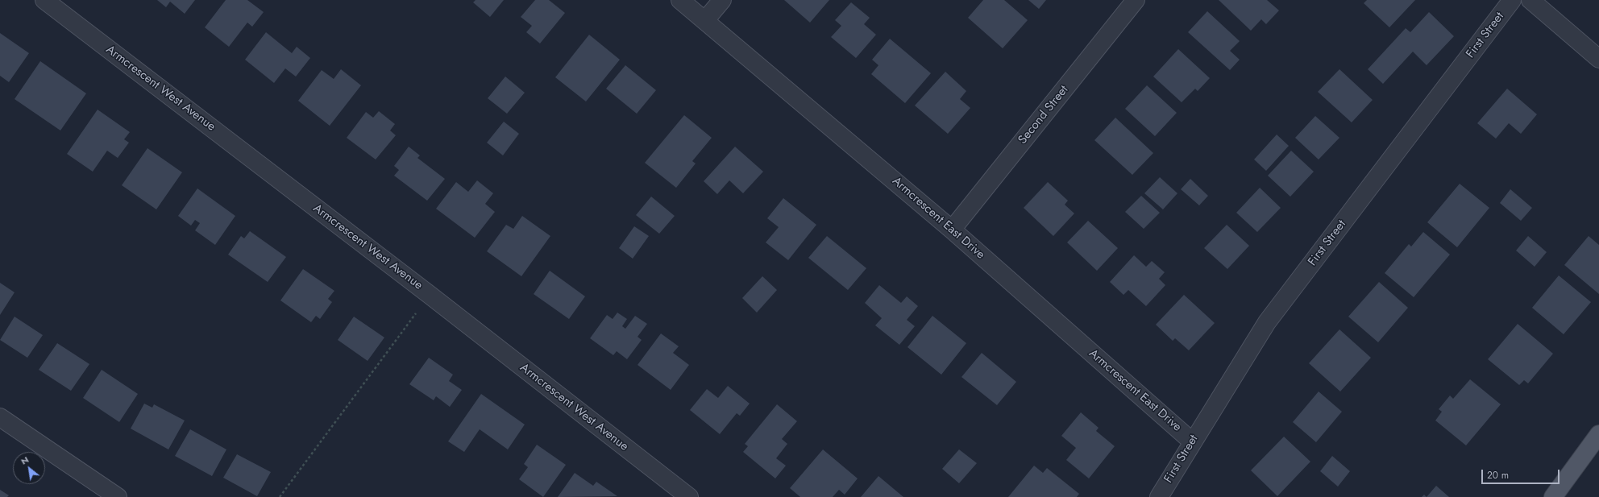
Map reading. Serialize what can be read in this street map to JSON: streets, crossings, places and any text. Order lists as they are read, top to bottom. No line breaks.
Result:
{"streets":{"street":["First Street","Armcrescent West Avenue","Second Street","Armcrescent East Drive"]},"crossings":[["First Street","Armcrescent East Drive"],["Second Street","Armcrescent East Drive"]],"scale_bar":"20 m","north":"top left"}
